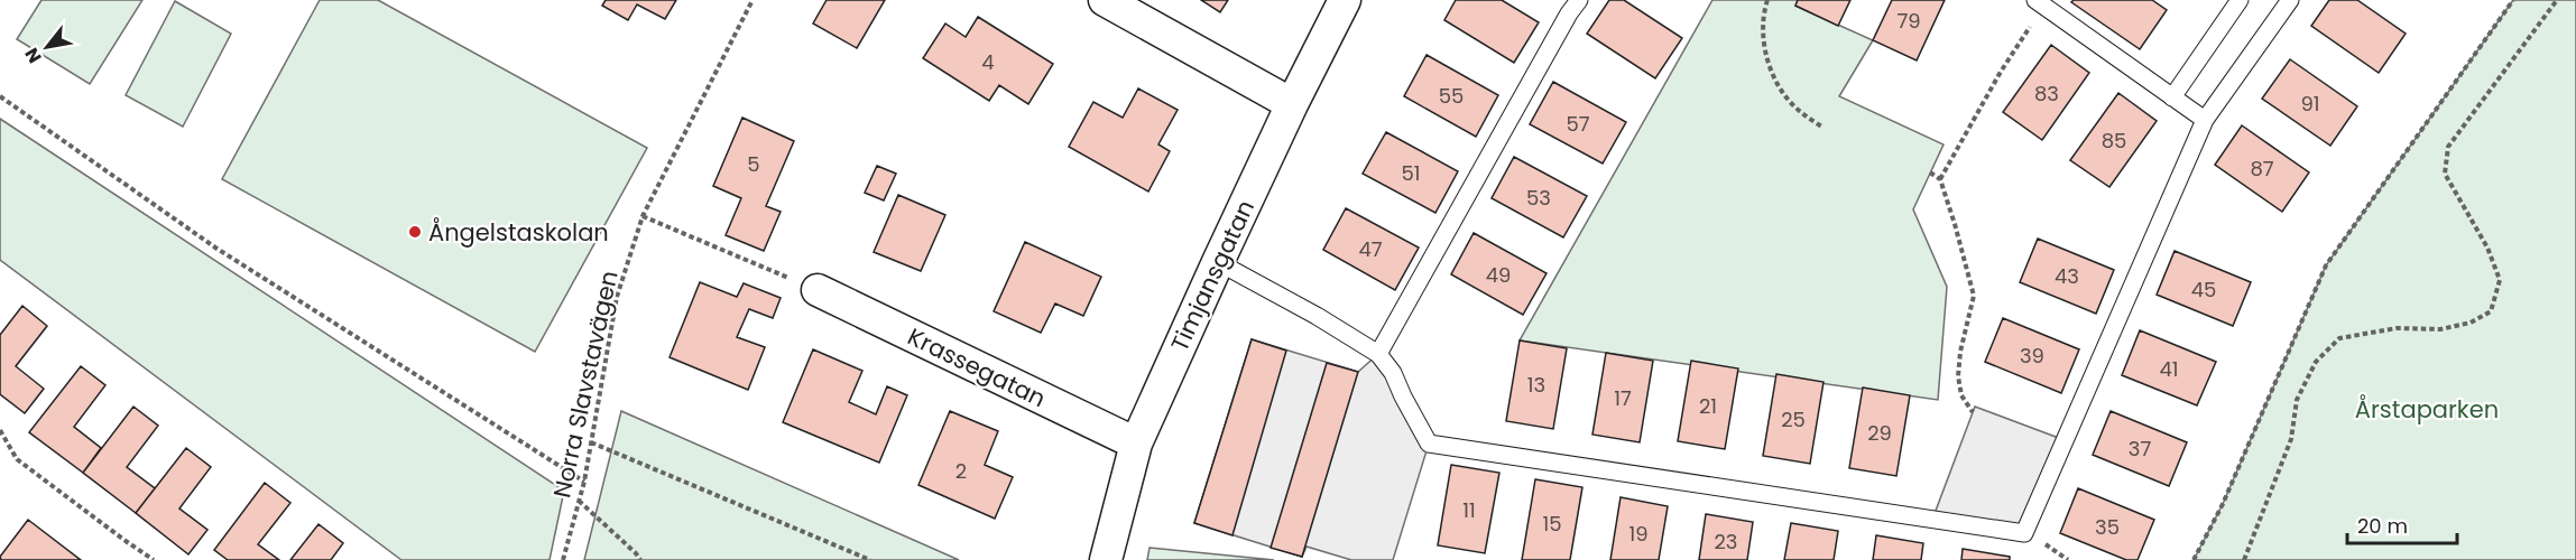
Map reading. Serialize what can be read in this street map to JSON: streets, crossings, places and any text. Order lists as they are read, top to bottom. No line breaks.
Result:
{"streets":{"street":["Timjansgatan","Krassegatan"],"path":["Norra Slavstavägen"]},"crossings":[["Timjansgatan","Krassegatan"]],"parks":["Årstaparken"],"places":["Ångelstaskolan"],"house_numbers":["79","4","83","55","91","57","85","5","87","51","53","47","49","43","45","39","41","13","17","21","25","29","37","2","11","15","35","19","23"],"scale_bar":"20 m","north":"bottom left"}
